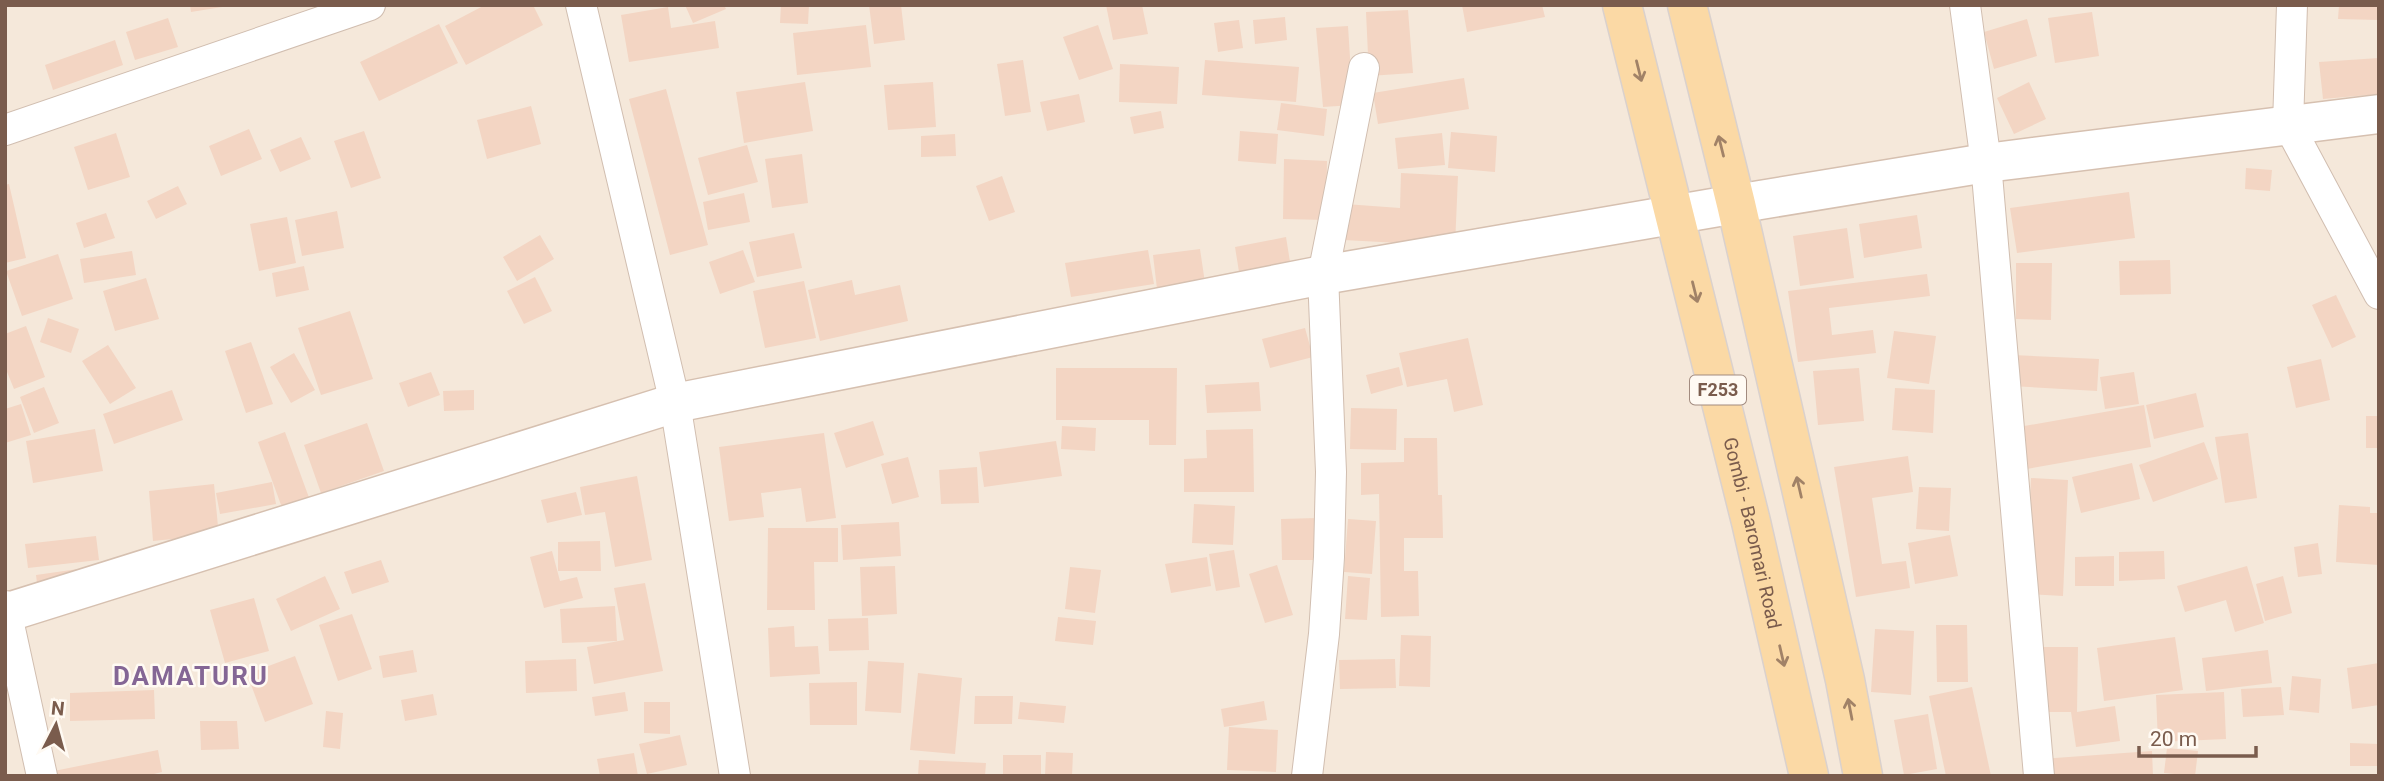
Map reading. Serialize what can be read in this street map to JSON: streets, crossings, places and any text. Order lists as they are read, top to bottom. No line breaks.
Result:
{"streets":{"main road":["F253","Gombi - Baromari Road"]},"districts":["DAMATURU"],"scale_bar":"20 m","north":"top"}
